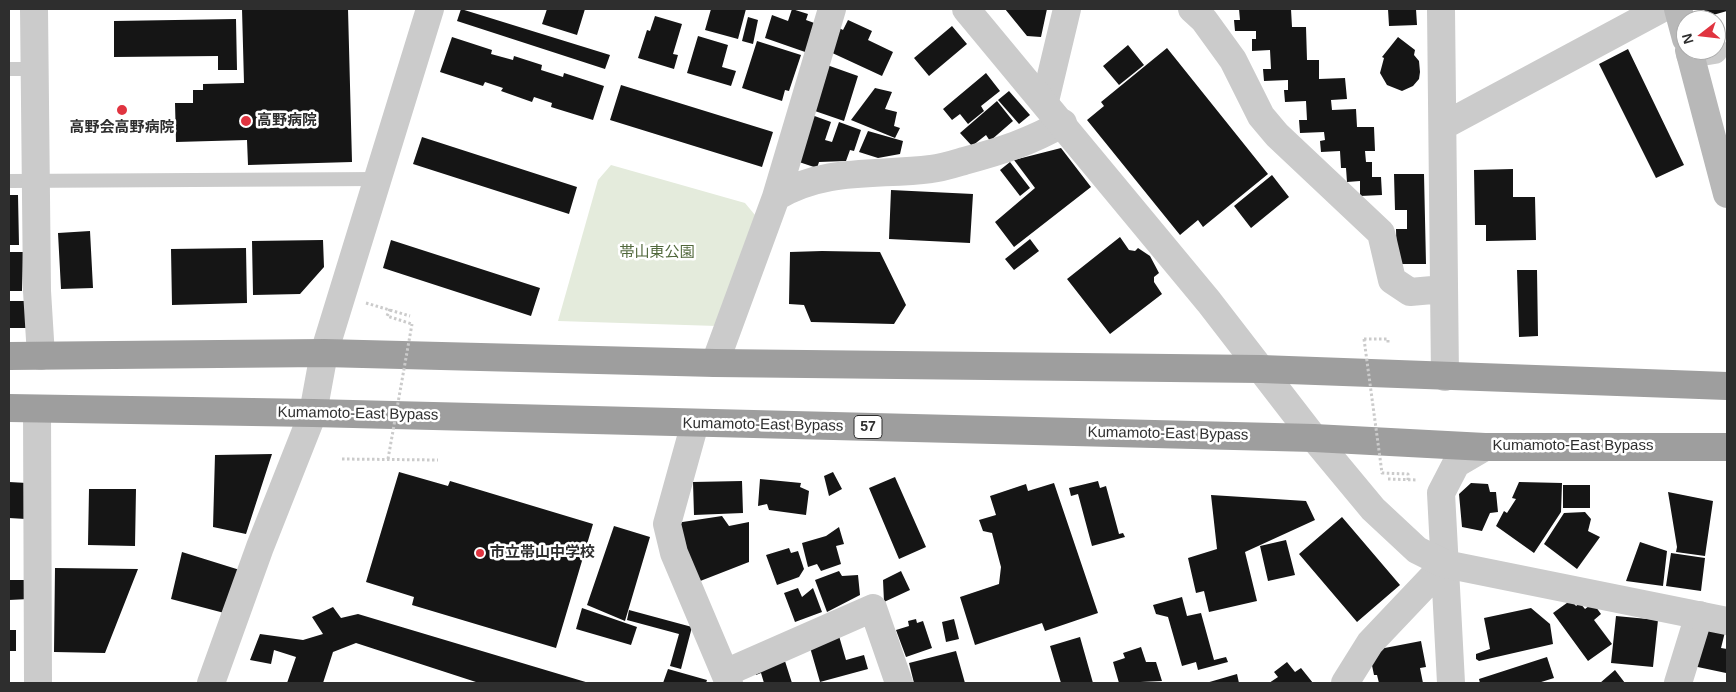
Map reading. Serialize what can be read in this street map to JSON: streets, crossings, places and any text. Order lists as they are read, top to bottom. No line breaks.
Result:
{"streets":{"highway":["Kumamoto-East Bypass","57"]},"parks":["帯山東公園"],"places":["高野会高野病院","高野病院","市立帯山中学校"],"north":"left"}
